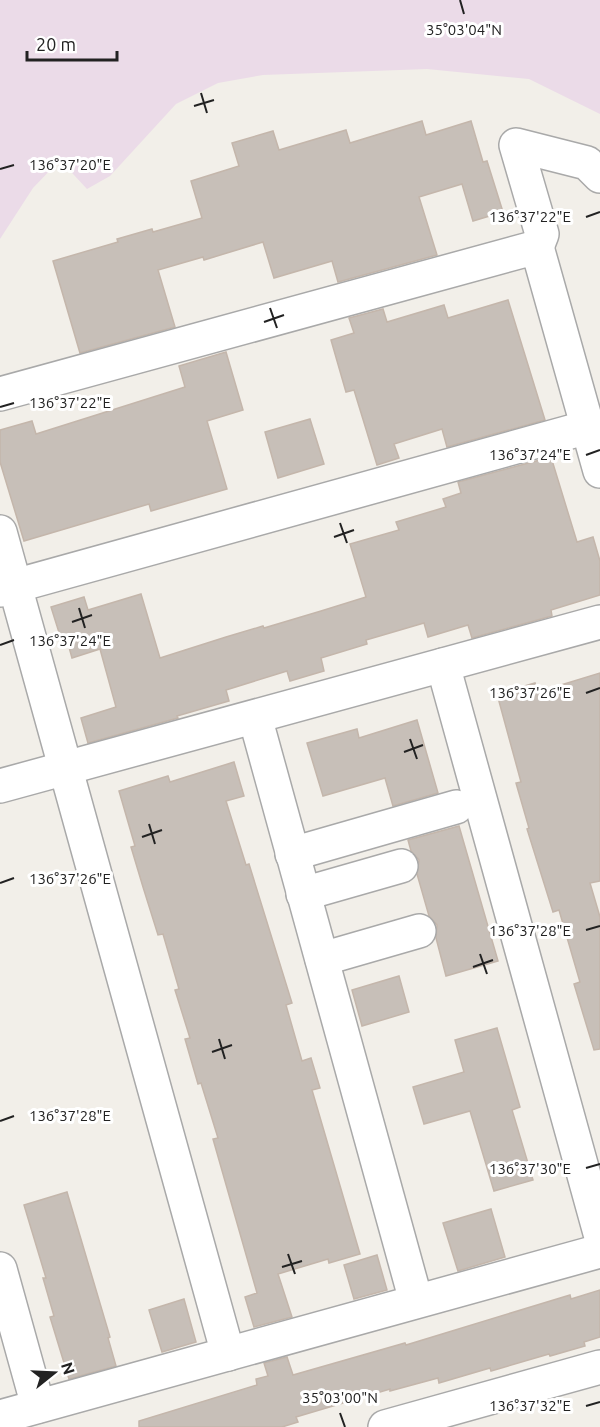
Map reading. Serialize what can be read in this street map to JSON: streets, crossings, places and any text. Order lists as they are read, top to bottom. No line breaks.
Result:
{"scale_bar":"20 m","north":"right","coordinates":["35°03'04\"N","136°37'20\"E","136°37'22\"E","136°37'24\"E","136°37'26\"E","136°37'28\"E","136°37'30\"E","35°03'00\"N","136°37'32\"E"]}
